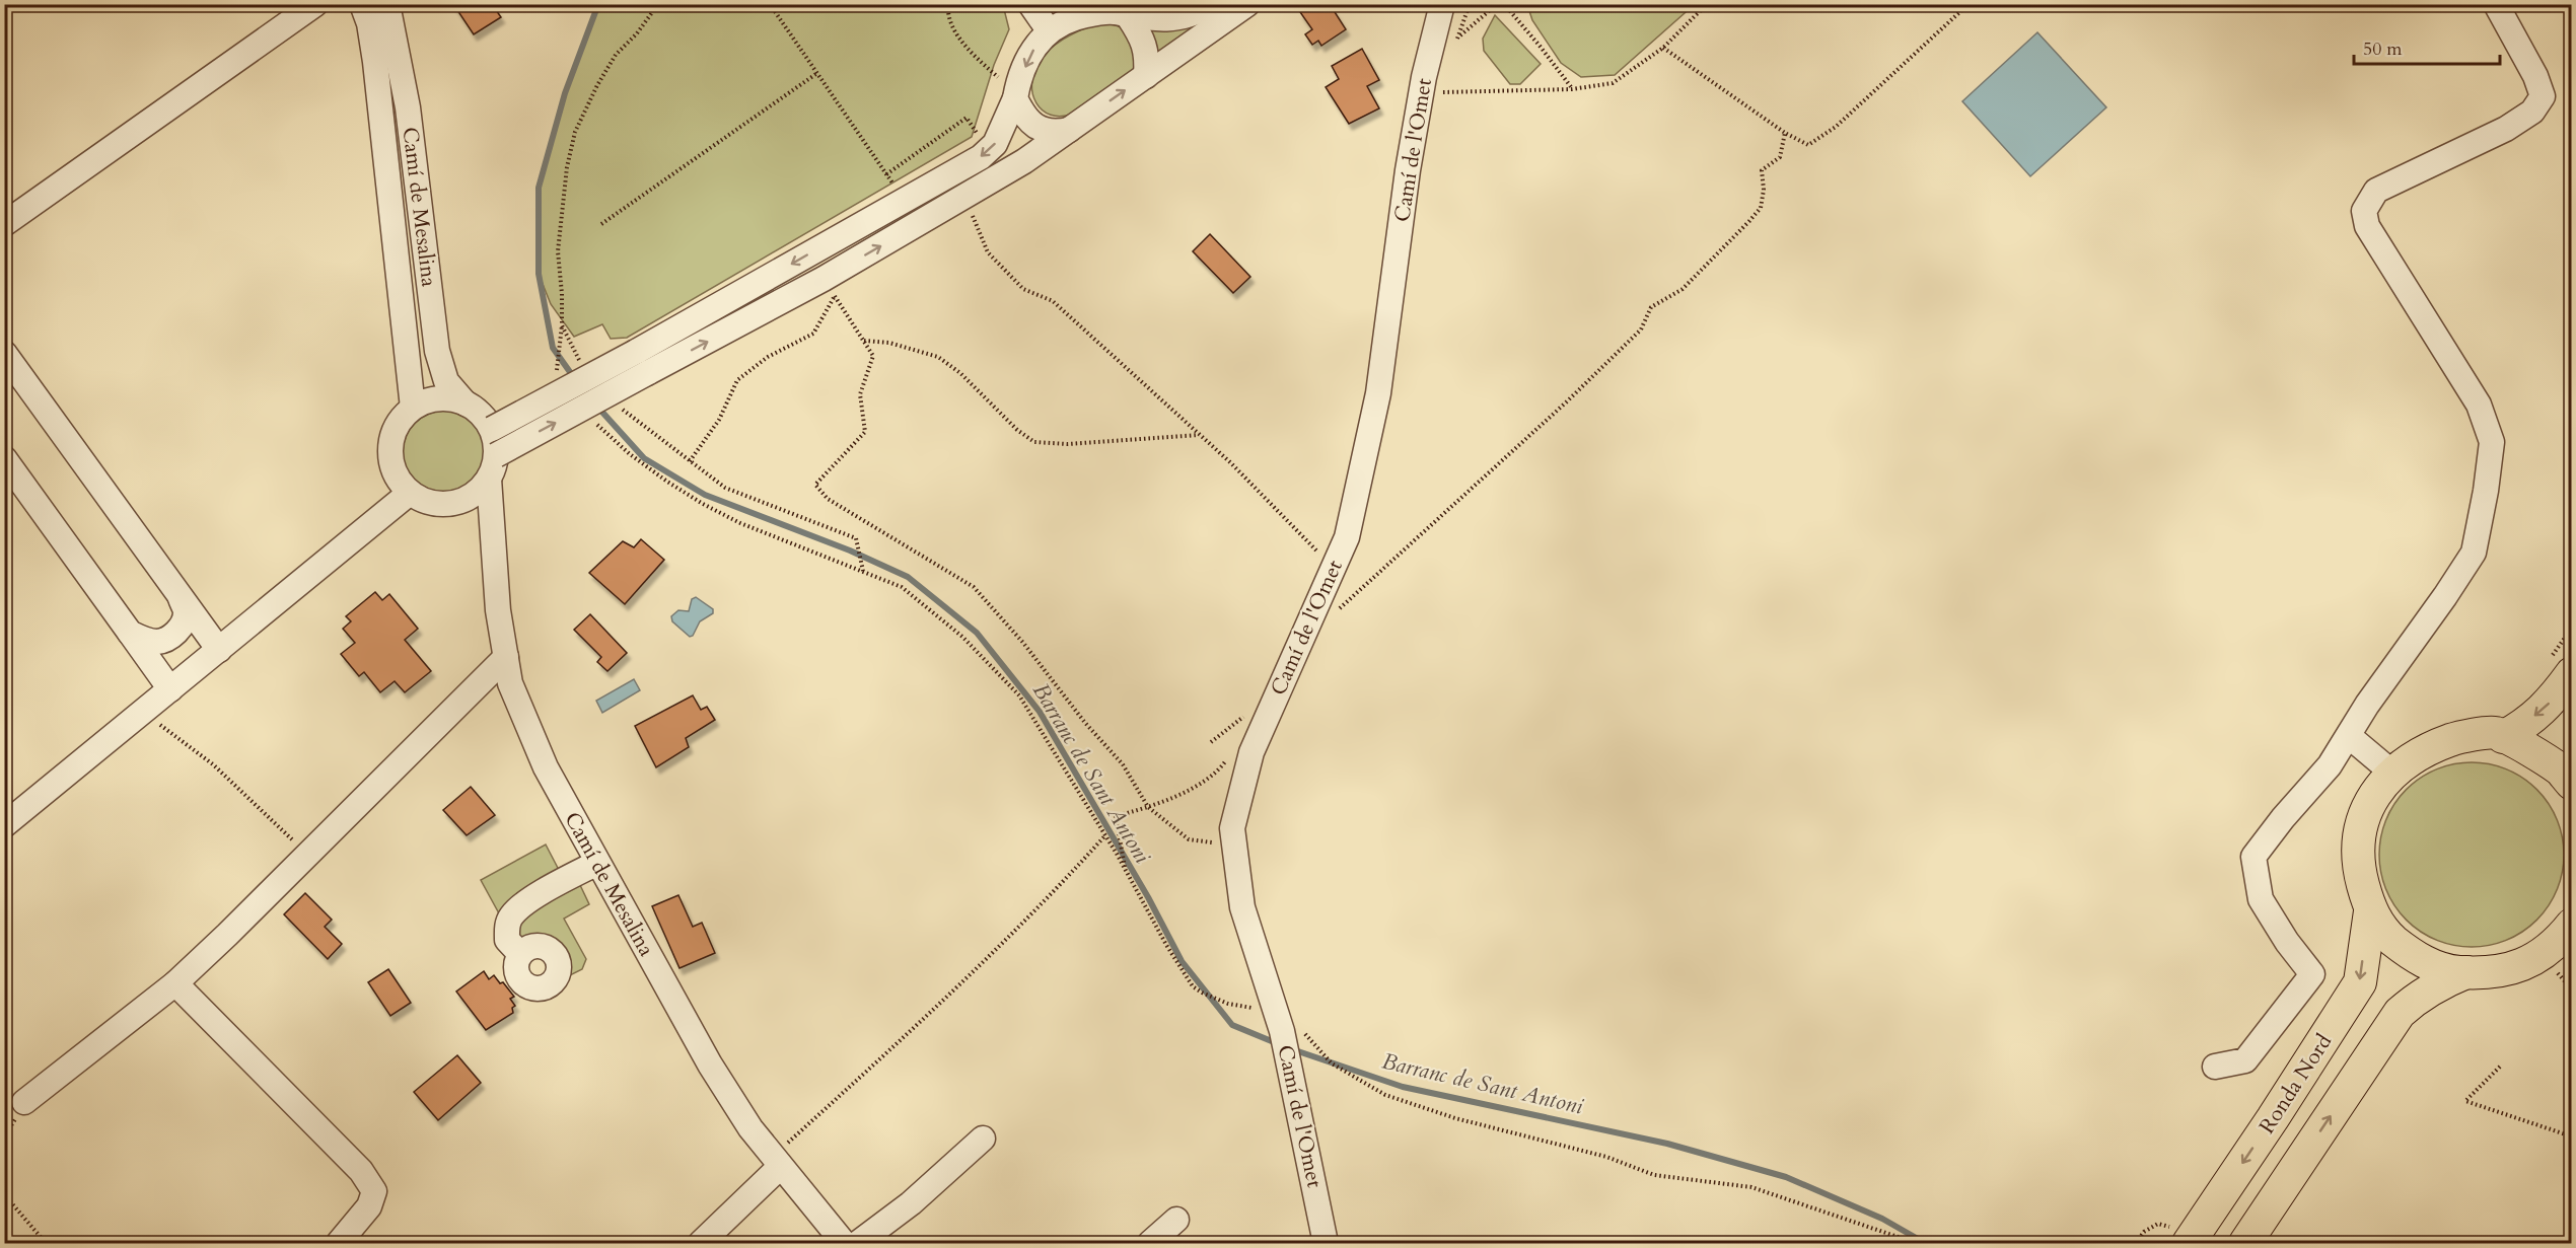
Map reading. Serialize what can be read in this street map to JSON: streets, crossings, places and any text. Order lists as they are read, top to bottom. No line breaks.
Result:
{"streets":{"main road":["Ronda Nord"],"street":["Camí de l'Omet","Camí de Mesalina"]},"water":["Barranc de Sant Antoni"],"scale_bar":"50 m"}
